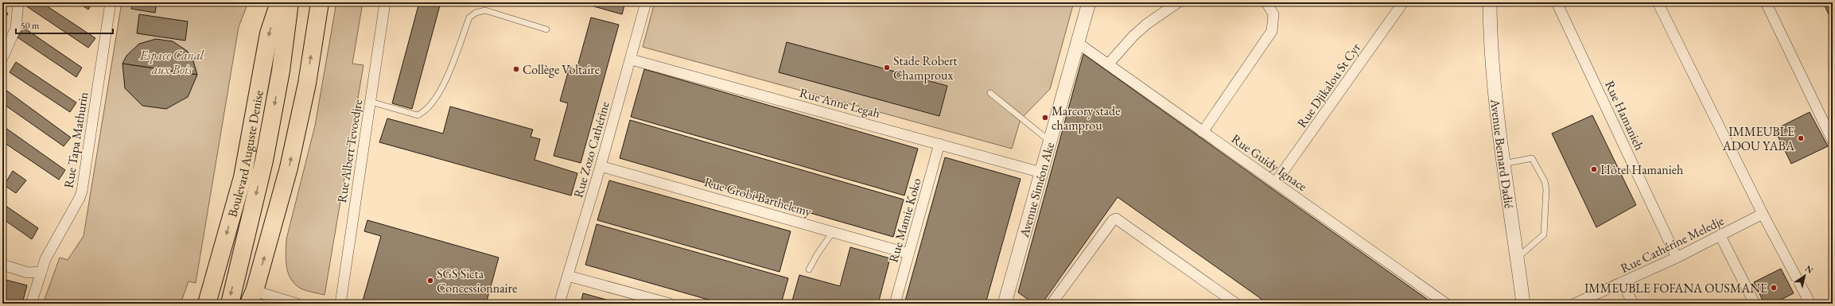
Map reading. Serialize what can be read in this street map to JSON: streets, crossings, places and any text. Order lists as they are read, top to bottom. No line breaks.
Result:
{"streets":{"highway":["Boulevard Auguste Denise"],"street":["Rue Djikalou St Cyr","Rue Anne Legah","Rue Hamanieh","Rue Tapa Mathurin","Rue Zozo Cathérine","Rue Albert Tevoedjre","Avenue Bernard Dadié","Rue Guidy Ignace","Avenue Siméon Ake","Rue Grobi Barthelemy","Rue Mamie Koko","Rue Cathérine Meledje"]},"crossings":[["Rue Djikalou St Cyr","Rue Guidy Ignace"],["Rue Anne Legah","Rue Zozo Cathérine"],["Rue Anne Legah","Avenue Siméon Ake"],["Rue Anne Legah","Rue Mamie Koko"],["Rue Hamanieh","Rue Cathérine Meledje"],["Rue Zozo Cathérine","Rue Grobi Barthelemy"],["Rue Guidy Ignace","Avenue Siméon Ake"],["Rue Grobi Barthelemy","Rue Mamie Koko"]],"parks":["Espace Canal aux Bois"],"places":["Stade Robert Champroux","Collège Voltaire","Marcory stade champrou","IMMEUBLE ADOU YABA","Hôtel Hamanieh","SGS Sicta Concessionnaire","IMMEUBLE FOFANA OUSMANE"],"scale_bar":"50 m","north":"top right"}
